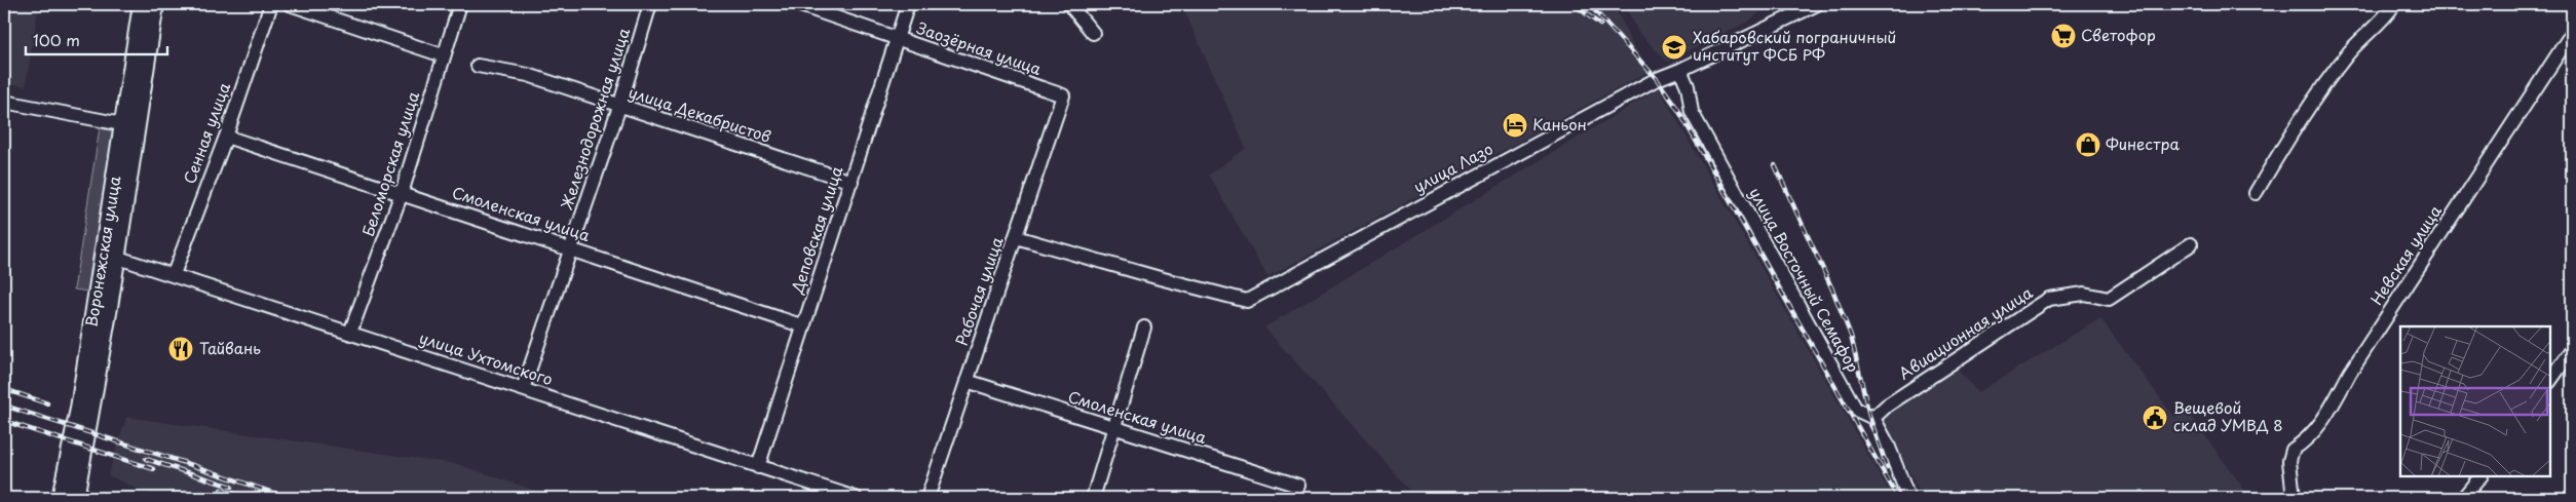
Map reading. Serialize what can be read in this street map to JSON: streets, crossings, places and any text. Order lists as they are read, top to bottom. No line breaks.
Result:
{"streets":{"main road":["Воронежская улица"],"street":["Заозёрная улица","улица Декабристов","Железнодорожная улица","Сенная улица","Беломорская улица","улица Лазо","Смоленская улица","Деповская улица","Невская улица","улица Восточный Семафор","Рабочая улица","Авиационная улица","улица Ухтомского"]},"crossings":[["Заозёрная улица","Деповская улица"],["Заозёрная улица","Рабочая улица"],["улица Декабристов","Железнодорожная улица"],["улица Декабристов","Деповская улица"],["Железнодорожная улица","Смоленская улица"],["Железнодорожная улица","улица Ухтомского"],["Сенная улица","Смоленская улица"],["Сенная улица","улица Ухтомского"],["Беломорская улица","Смоленская улица"],["Беломорская улица","улица Ухтомского"],["улица Лазо","улица Восточный Семафор"],["улица Лазо","Рабочая улица"],["Смоленская улица","Деповская улица"],["Смоленская улица","Рабочая улица"],["Деповская улица","улица Ухтомского"],["Воронежская улица","улица Ухтомского"],["улица Восточный Семафор","Авиационная улица"]],"places":{"supermarket":["Светофор"],"school or university":["Хабаровский пограничный институт ФСБ РФ"],"hotel":["Каньон"],"shop":["Финестра"],"restaurant":["Тайвань"],"public building":["Вещевой склад УМВД 8"]},"scale_bar":"100 m"}
